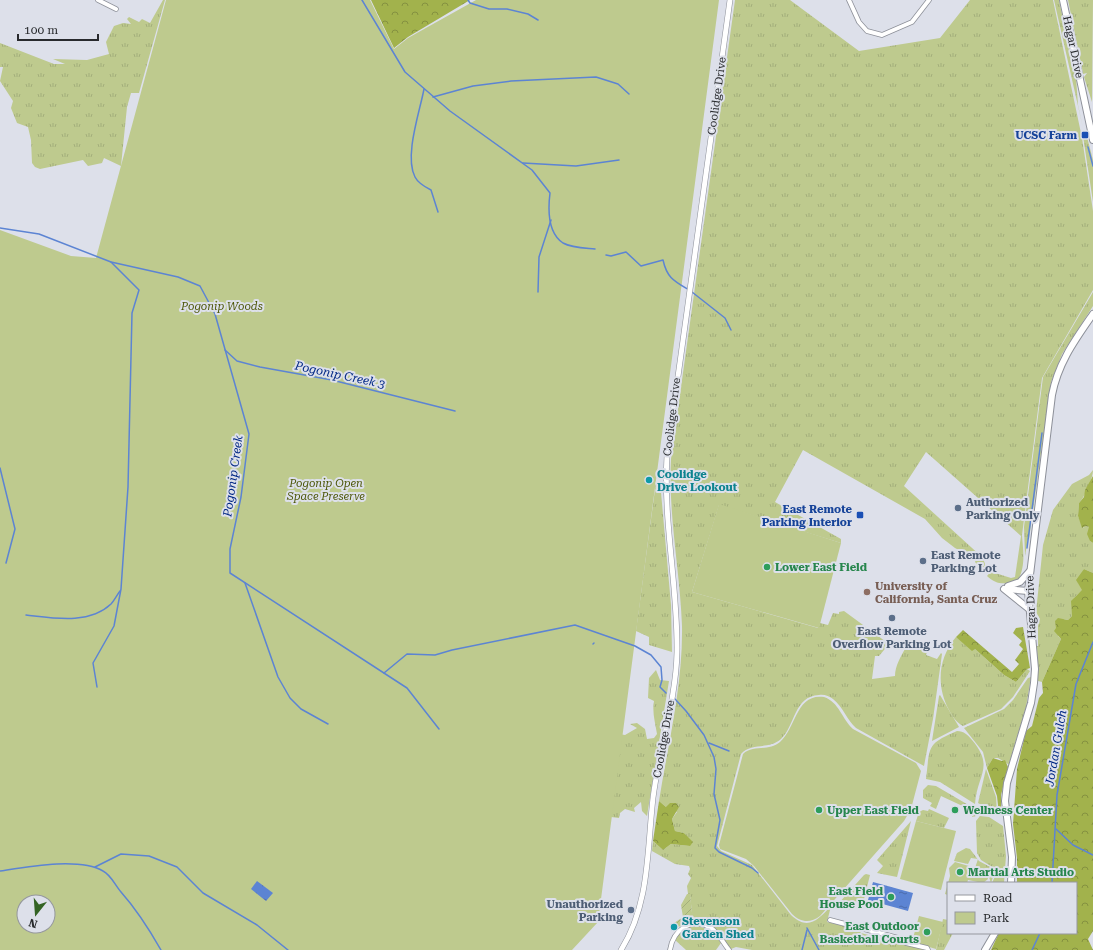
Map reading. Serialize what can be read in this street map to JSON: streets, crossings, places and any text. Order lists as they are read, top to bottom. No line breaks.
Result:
{"streets":{"main road":["Hagar Drive"],"street":["Coolidge Drive"]},"water":["Pogonip Creek 3","Pogonip Creek","Jordan Gulch"],"parks":["Pogonip Woods","Pogonip Open Space Preserve"],"places":{"transit":["UCSC Farm","East Remote Parking Interior"],"other":["Coolidge Drive Lookout","Authorized Parking Only","East Remote Parking Lot","Lower East Field","University of California, Santa Cruz","East Remote Overflow Parking Lot","Upper East Field","Wellness Center","Martial Arts Studio","East Field House Pool","Unauthorized Parking","Stevenson Garden Shed","East Outdoor Basketball Courts"]},"legend":["Road","Park"],"scale_bar":"100 m","north":"bottom"}
